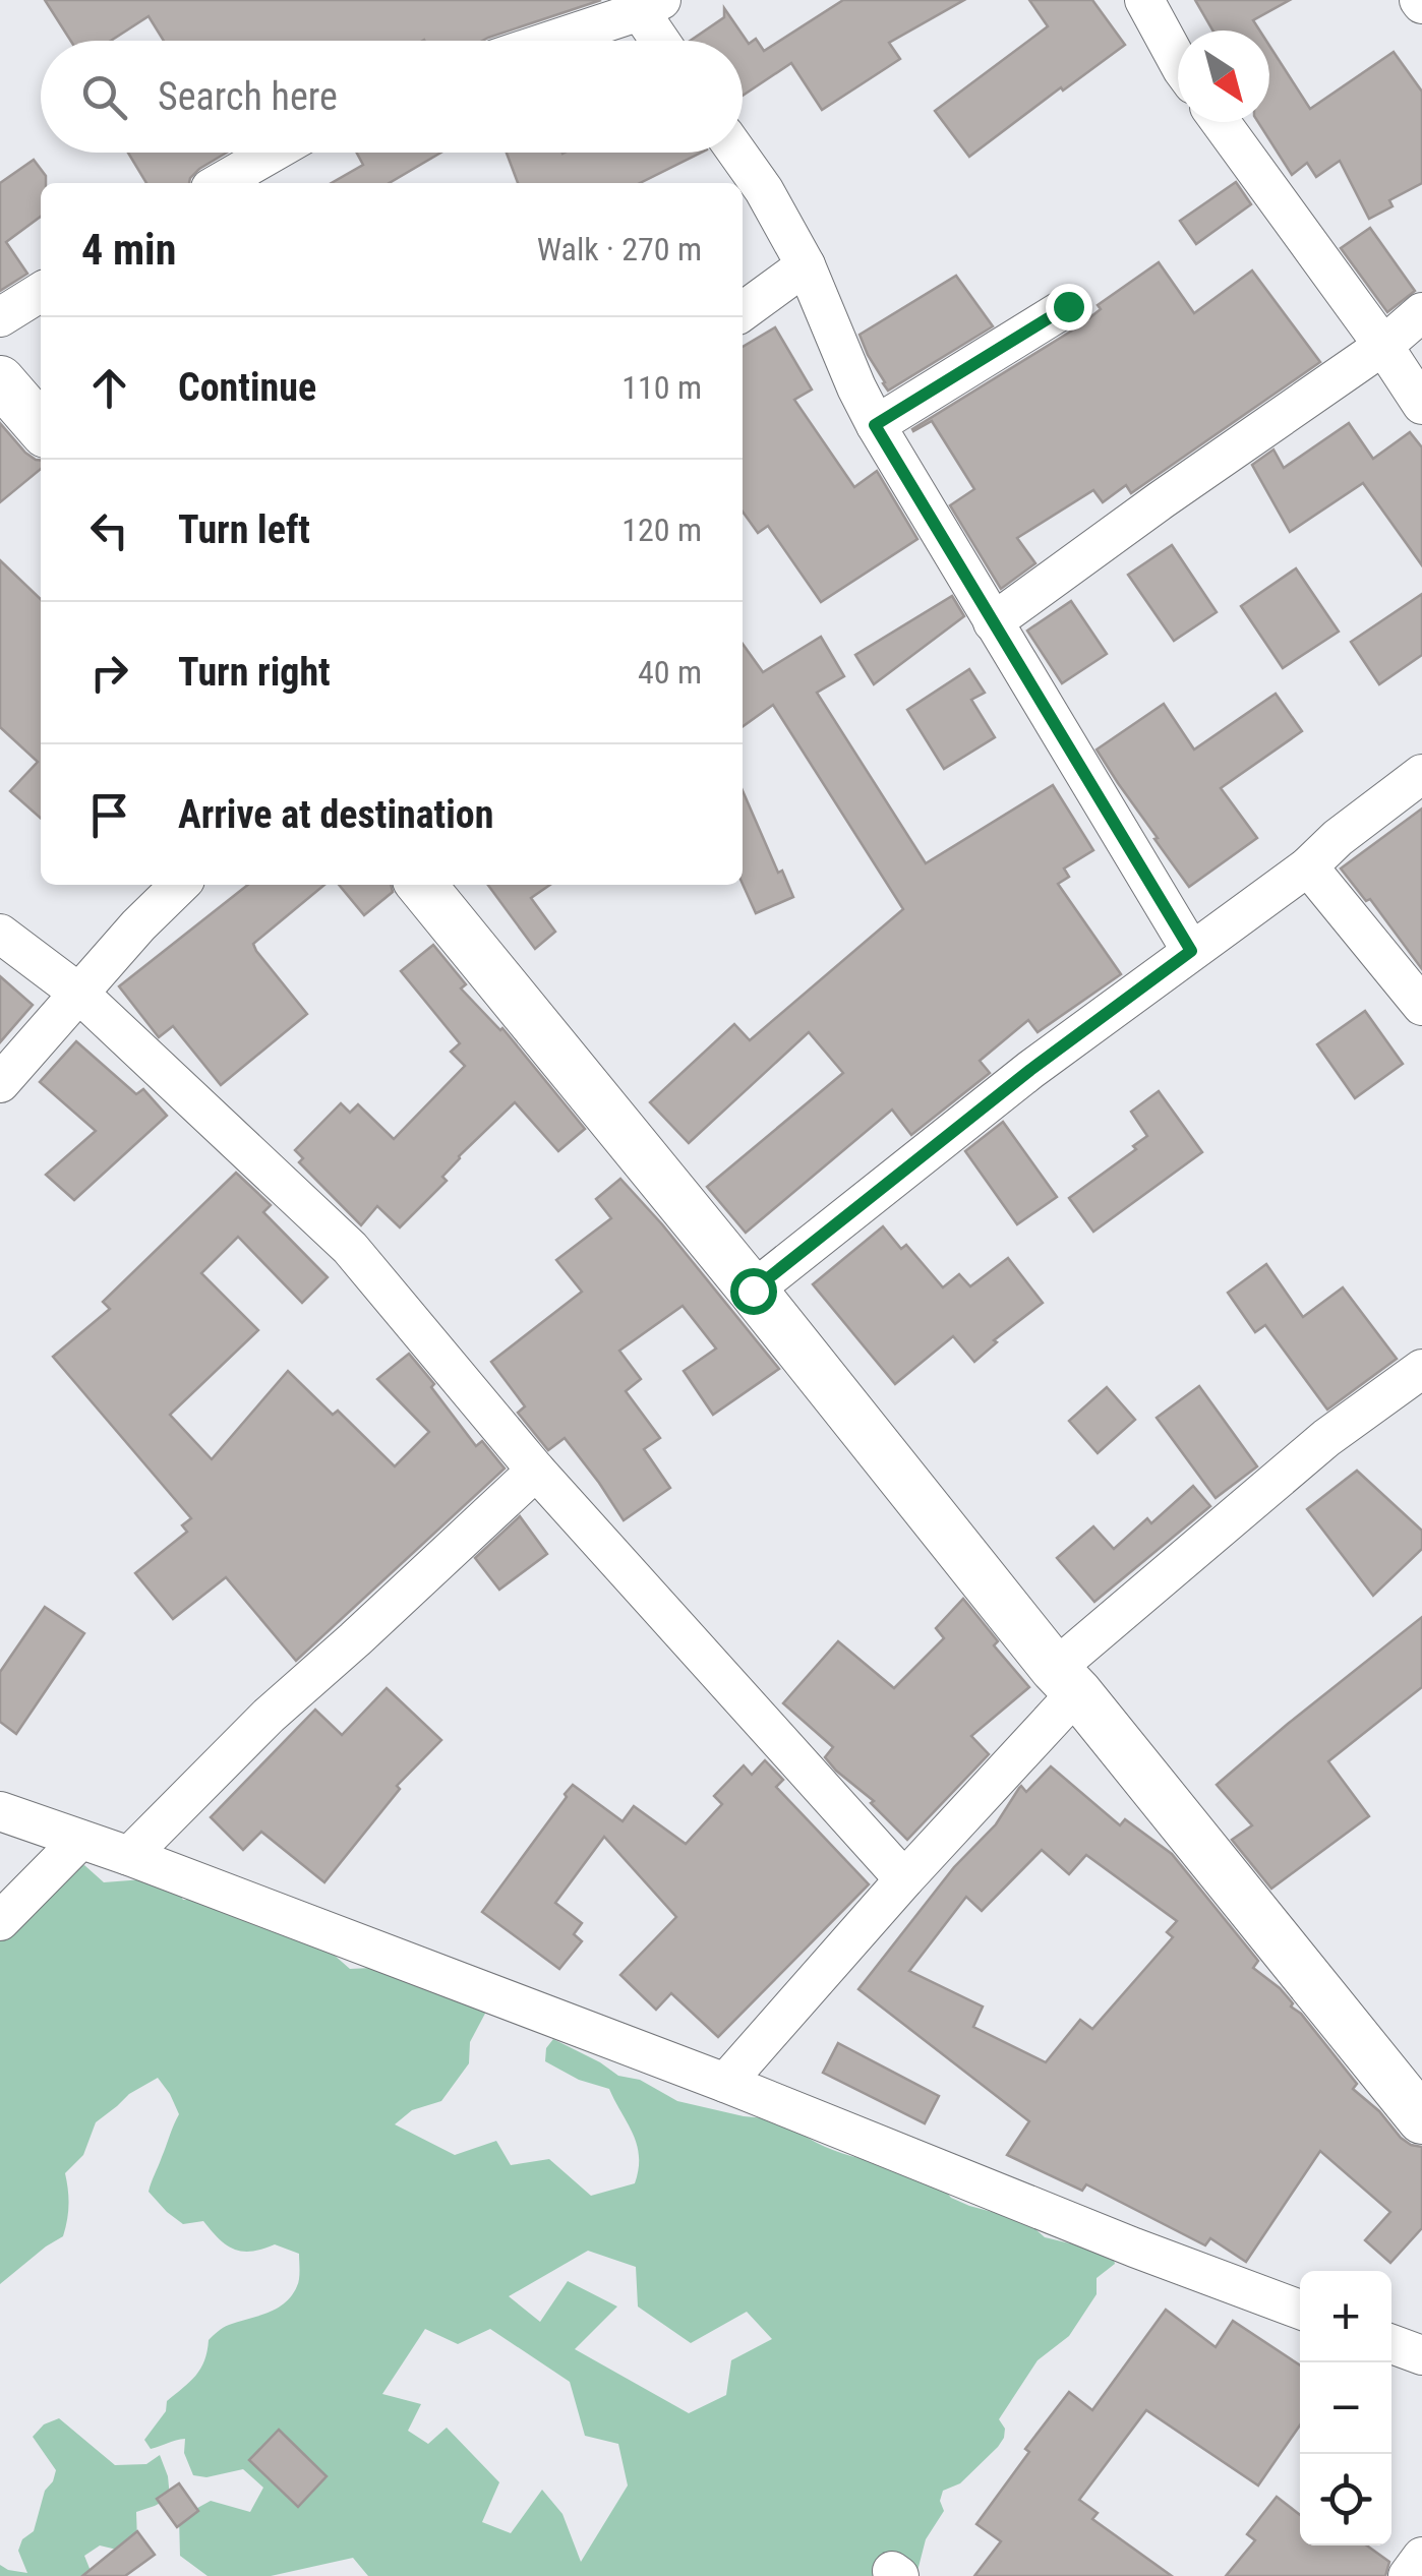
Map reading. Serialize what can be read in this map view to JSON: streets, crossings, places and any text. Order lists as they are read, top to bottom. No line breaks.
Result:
{"north":"bottom right","page":{"search":"Search here","heading":["4 min","Walk · 270 m"],"list":[["Continue","110 m"],["Turn left","120 m"],["Turn right","40 m"],"Arrive at destination"],"map_buttons":["+","−"]}}
